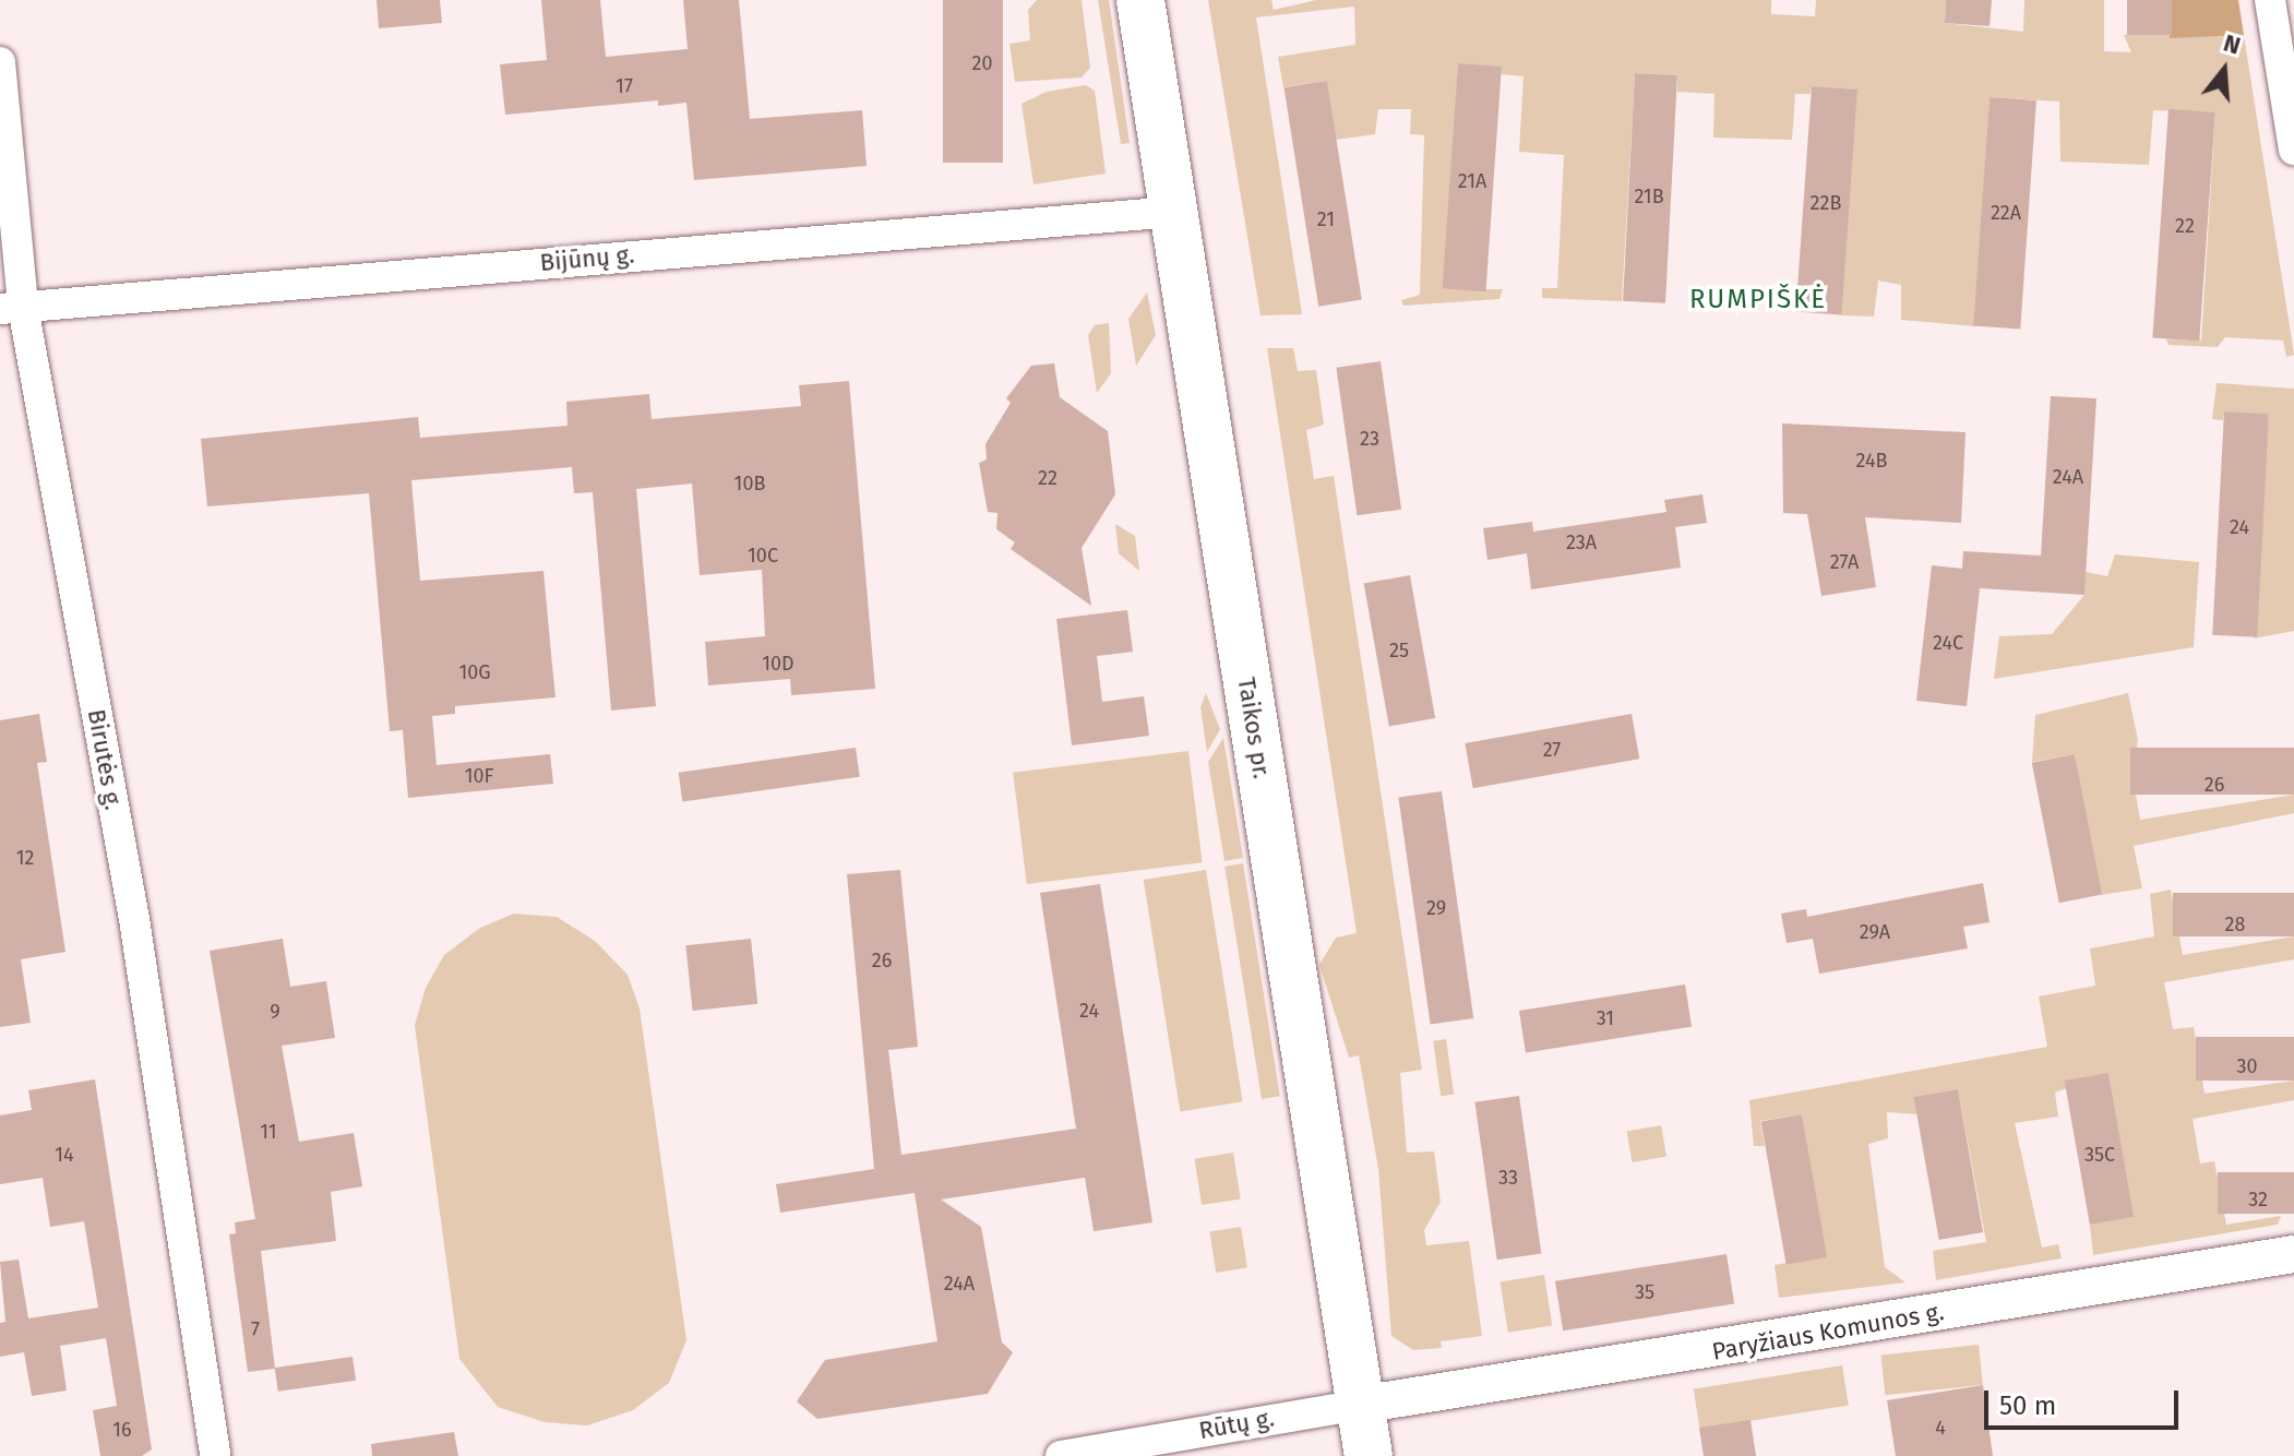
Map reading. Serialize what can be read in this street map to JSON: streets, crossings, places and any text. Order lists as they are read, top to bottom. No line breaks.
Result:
{"streets":{"main road":["Taikos pr."],"street":["Bijūnų g.","Birutės g.","Paryžiaus Komunos g.","Rūtų g."]},"crossings":[["Bijūnų g.","Taikos pr."],["Bijūnų g.","Birutės g."],["Taikos pr.","Paryžiaus Komunos g."],["Taikos pr.","Rūtų g."],["Paryžiaus Komunos g.","Rūtų g."]],"districts":["RUMPIŠKĖ"],"house_numbers":["20","17","21A","21B","22B","22A","21","22","23","24B","24A","22","10B","24","23A","10C","27A","24C","25","10D","10G","27","10F","26","12","29","28","29A","26","24","9","31","30","11","14","35C","33","32","24A","35","7","4","16"],"scale_bar":"50 m","north":"top"}
